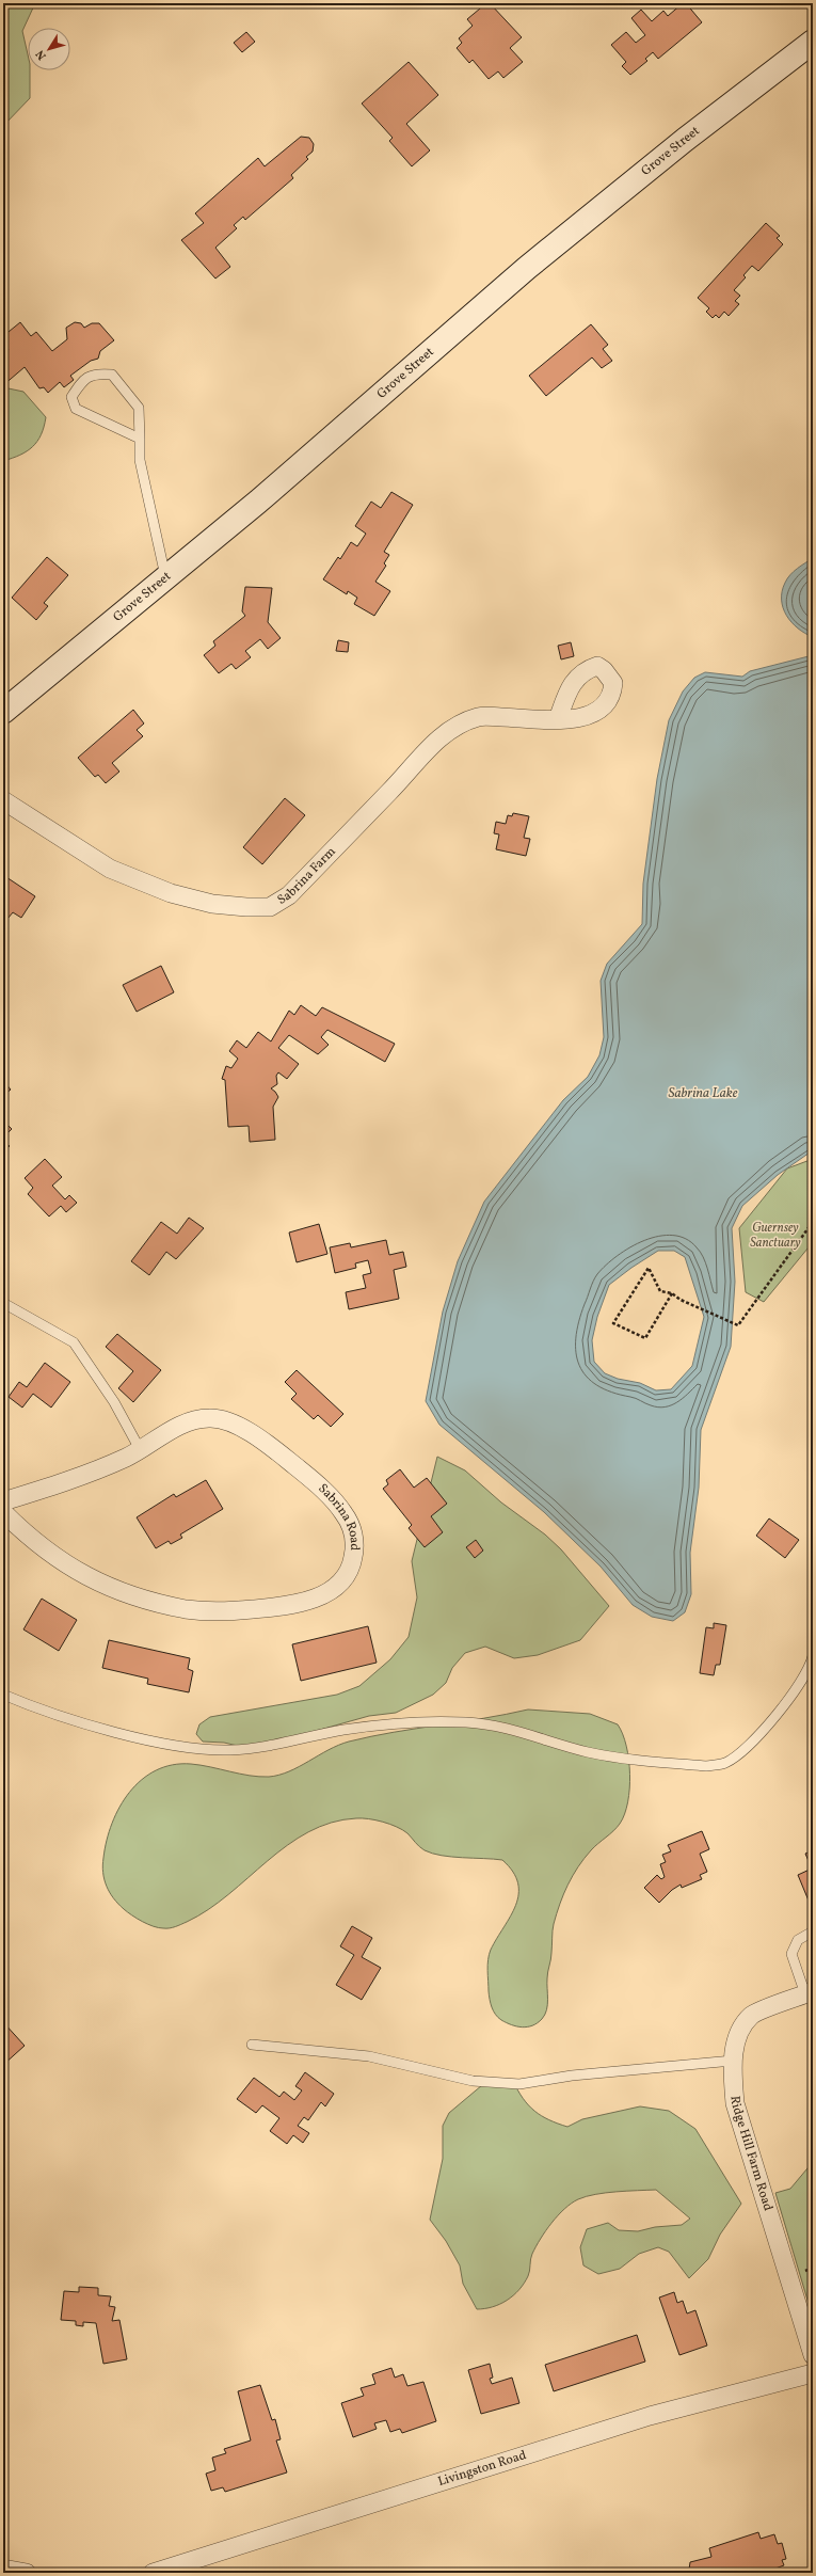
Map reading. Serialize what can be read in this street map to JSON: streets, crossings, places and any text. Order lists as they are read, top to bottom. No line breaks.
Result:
{"streets":{"street":["Grove Street","Sabrina Farm","Sabrina Road","Ridge Hill Farm Road","Livingston Road"]},"water":["Sabrina Lake"],"parks":["Guernsey Sanctuary"],"north":"bottom left"}
